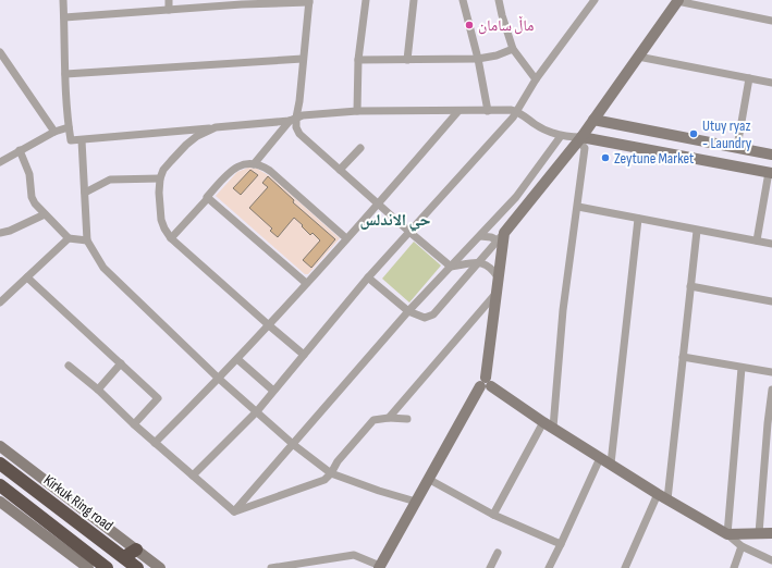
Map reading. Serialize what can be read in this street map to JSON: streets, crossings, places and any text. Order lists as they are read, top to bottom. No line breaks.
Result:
{"streets":{"highway":["Kirkuk Ring road"]},"districts":["حي الاندلس"],"places":["ماڵ سامان","Utuy ryaz - Laundry","Zeytune Market"]}
